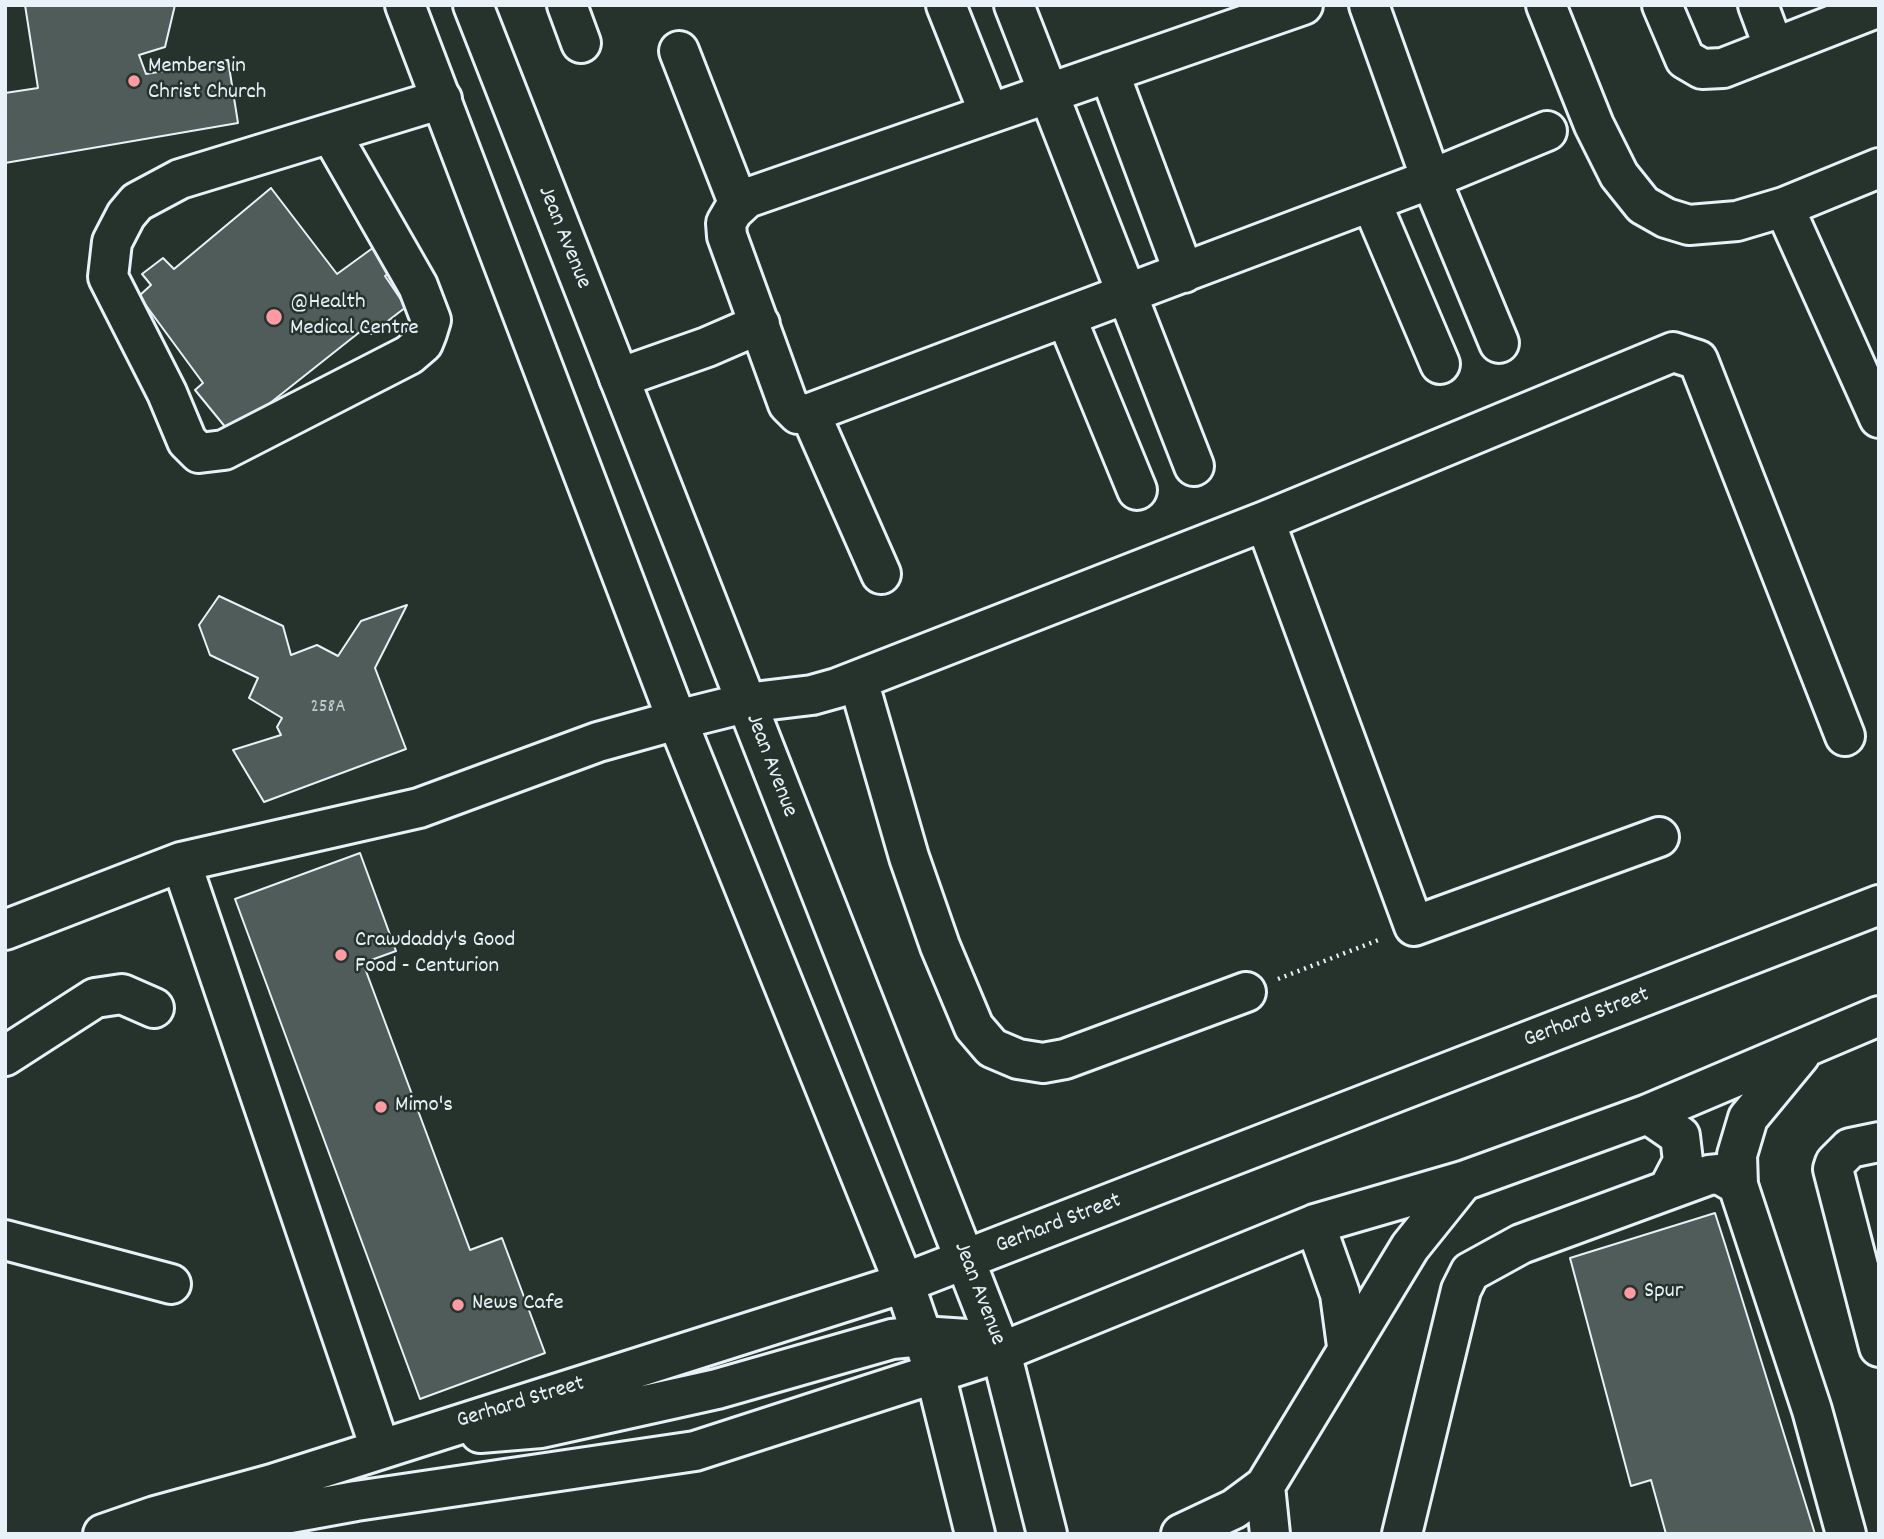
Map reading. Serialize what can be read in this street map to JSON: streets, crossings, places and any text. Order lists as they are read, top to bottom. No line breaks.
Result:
{"streets":{"street":["Jean Avenue","Gerhard Street"]},"crossings":[["Jean Avenue","Gerhard Street"]],"places":["Members in Christ Church","@Health Medical Centre","Crawdaddy's Good Food - Centurion","Mimo's","Spur","News Cafe"],"house_numbers":["258A"]}
